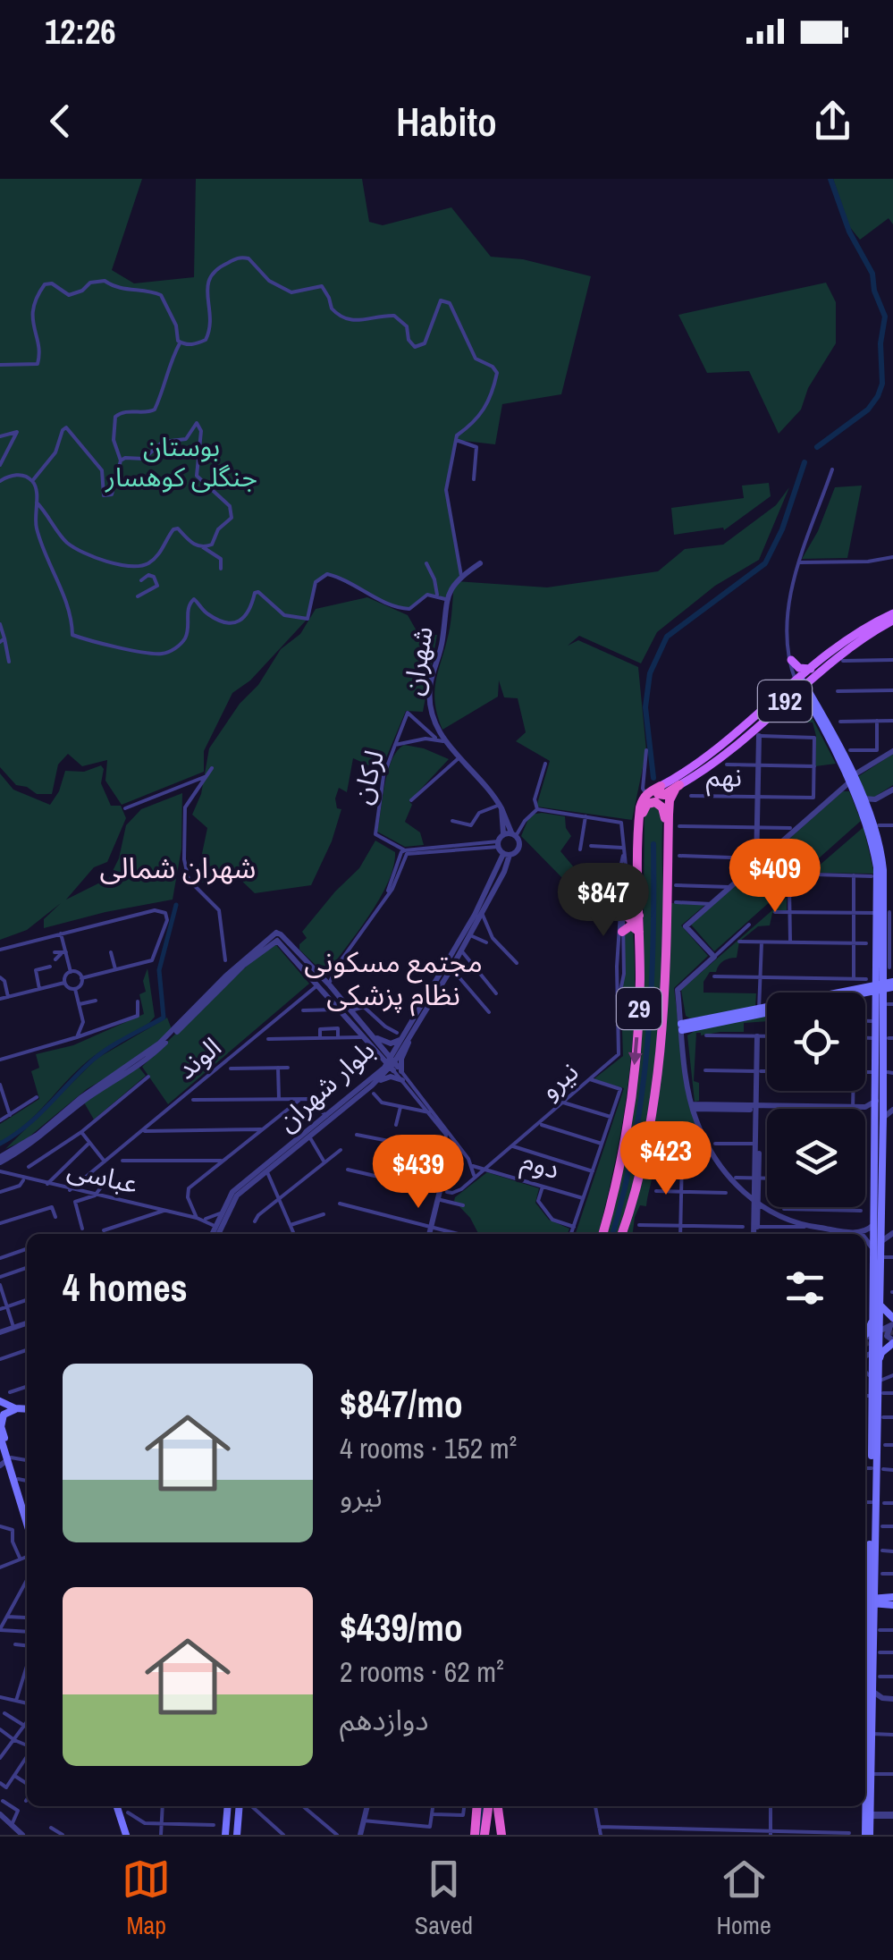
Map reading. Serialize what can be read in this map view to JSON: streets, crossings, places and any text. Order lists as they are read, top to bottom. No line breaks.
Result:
{"streets":{"highway":["29"],"main road":["192"],"street":["شهران","نهم","لرکان","الوند","نیرو","بلوار شهران","دوم","عباسی"]},"crossings":[["شهران","لرکان"],["192","29"],["الوند","عباسی"],["نیرو","دوم"]],"districts":["شهران شمالی","مجتمع مسکونی نظام پزشکی"],"parks":["بوستان جنگلی کوهسار"],"page":{"status":"12:26","header":"Habito","price":["$409","$847","$423","$439"],"heading":"4 homes","list":[{"name":"$847/mo","note":"4 rooms · 152 m² · نیرو"},{"name":"$439/mo","note":"2 rooms · 62 m² · دوازدهم"}],"tabs":["Map","Saved","Home"]}}
